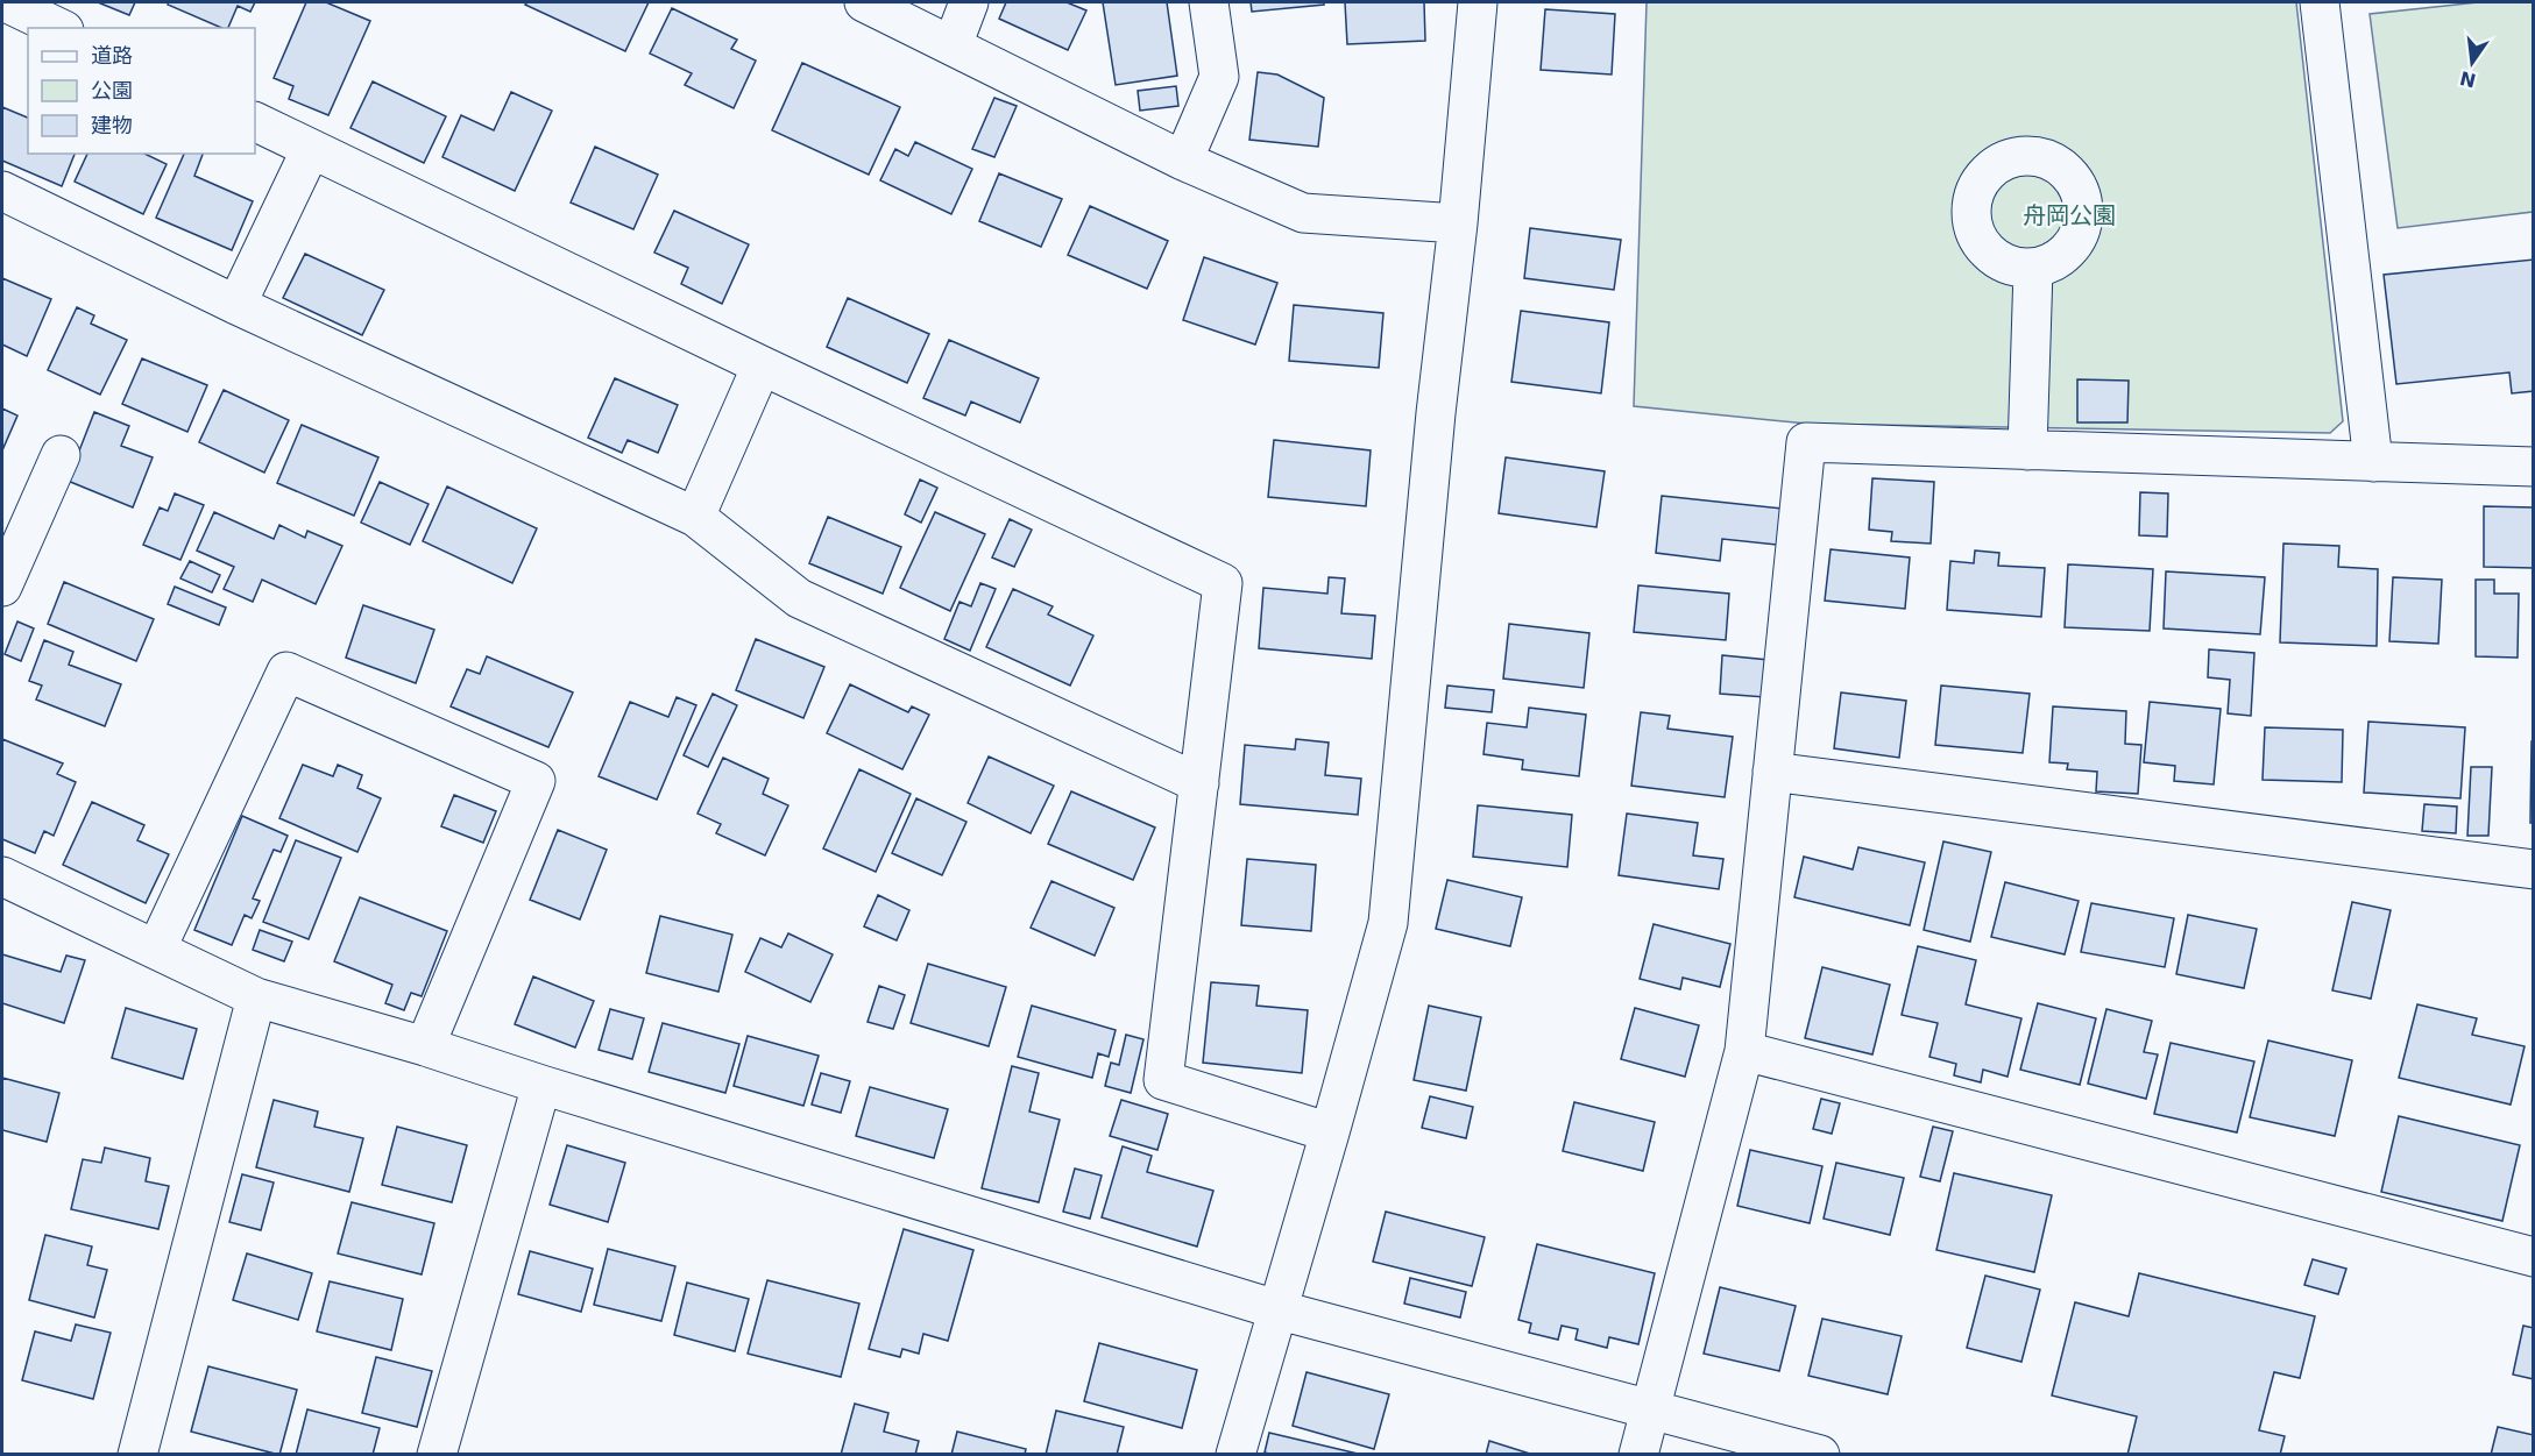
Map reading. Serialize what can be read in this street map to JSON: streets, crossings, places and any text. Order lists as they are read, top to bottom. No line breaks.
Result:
{"parks":["舟岡公園"],"legend":["道路","公園","建物"],"north":"bottom"}
